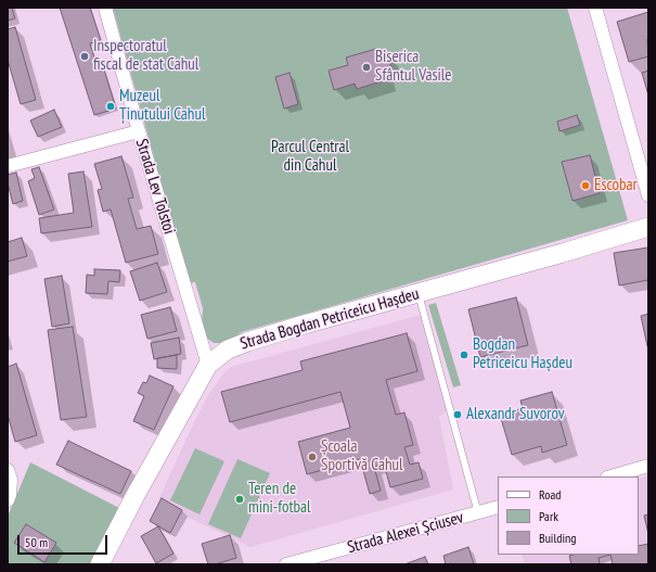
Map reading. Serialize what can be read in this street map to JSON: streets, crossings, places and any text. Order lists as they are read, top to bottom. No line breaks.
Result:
{"streets":{"main road":["Strada Bogdan Petriceicu Hașdeu"],"street":["Strada Lev Tolstoi","Strada Alexei Șciusev"]},"crossings":[["Strada Lev Tolstoi","Strada Bogdan Petriceicu Hașdeu"]],"parks":["Parcul Central din Cahul"],"places":["Inspectoratul fiscal de stat Cahul","Biserica Sfântul Vasile","Muzeul Ținutului Cahul","Escobar","Bogdan Petriceicu Hașdeu","Alexandr Suvorov","Școala Sportivă Cahul","Teren de mini-fotbal"],"legend":["Road","Park","Building"],"scale_bar":"50 m"}
